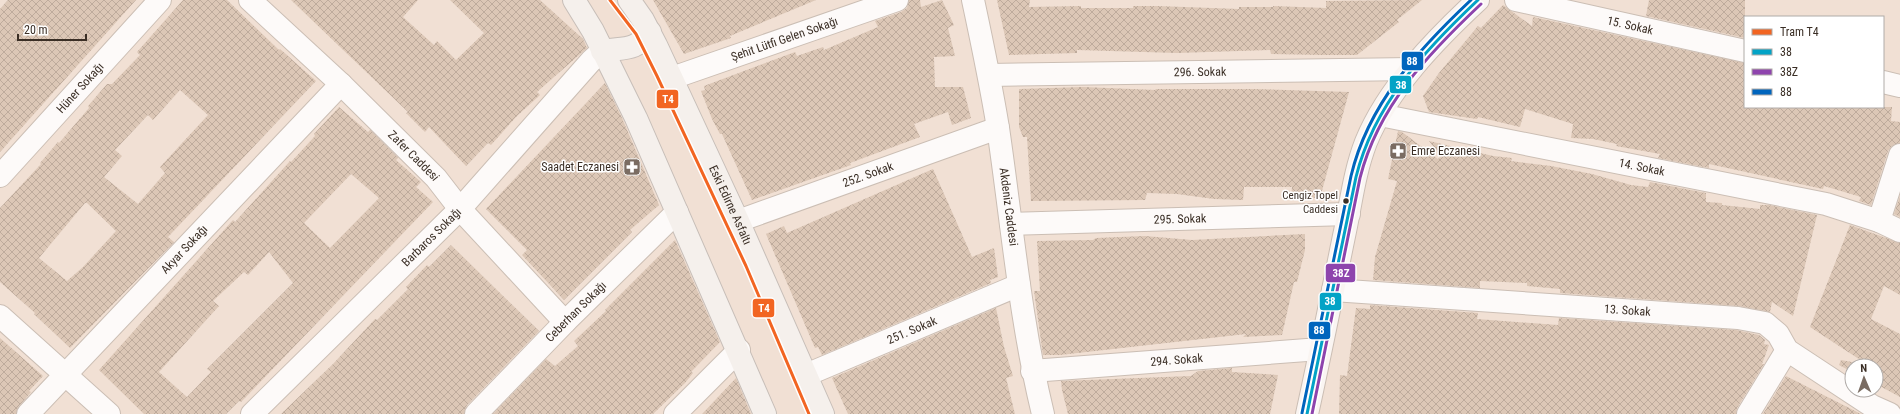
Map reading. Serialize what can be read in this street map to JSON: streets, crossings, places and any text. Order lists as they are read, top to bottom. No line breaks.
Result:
{"streets":{"main road":["Eski Edirne Asfaltı"],"street":["15. Sokak","Şehit Lütfi Gelen Sokağı","296. Sokak","Hüner Sokağı","Zafer Caddesi","14. Sokak","252. Sokak","Akdeniz Caddesi","295. Sokak","Barbaros Sokağı","Akyar Sokağı","13. Sokak","Ceberhan Sokağı","251. Sokak","294. Sokak"]},"crossings":[["Şehit Lütfi Gelen Sokağı","Eski Edirne Asfaltı"],["296. Sokak","Akdeniz Caddesi"],["Zafer Caddesi","Barbaros Sokağı"],["Zafer Caddesi","Akyar Sokağı"],["Zafer Caddesi","Ceberhan Sokağı"],["252. Sokak","Eski Edirne Asfaltı"],["252. Sokak","Akdeniz Caddesi"],["Eski Edirne Asfaltı","251. Sokak"],["Akdeniz Caddesi","295. Sokak"],["Akdeniz Caddesi","251. Sokak"],["Akdeniz Caddesi","294. Sokak"]],"places":{"pharmacy":["Emre Eczanesi","Saadet Eczanesi"],"other":["Cengiz Topel Caddesi"]},"lines":["tram line T4","transit line 38","transit line 88","transit line 38Z"],"legend":["Tram T4","38","38Z","88"],"scale_bar":"20 m","north":"top"}
